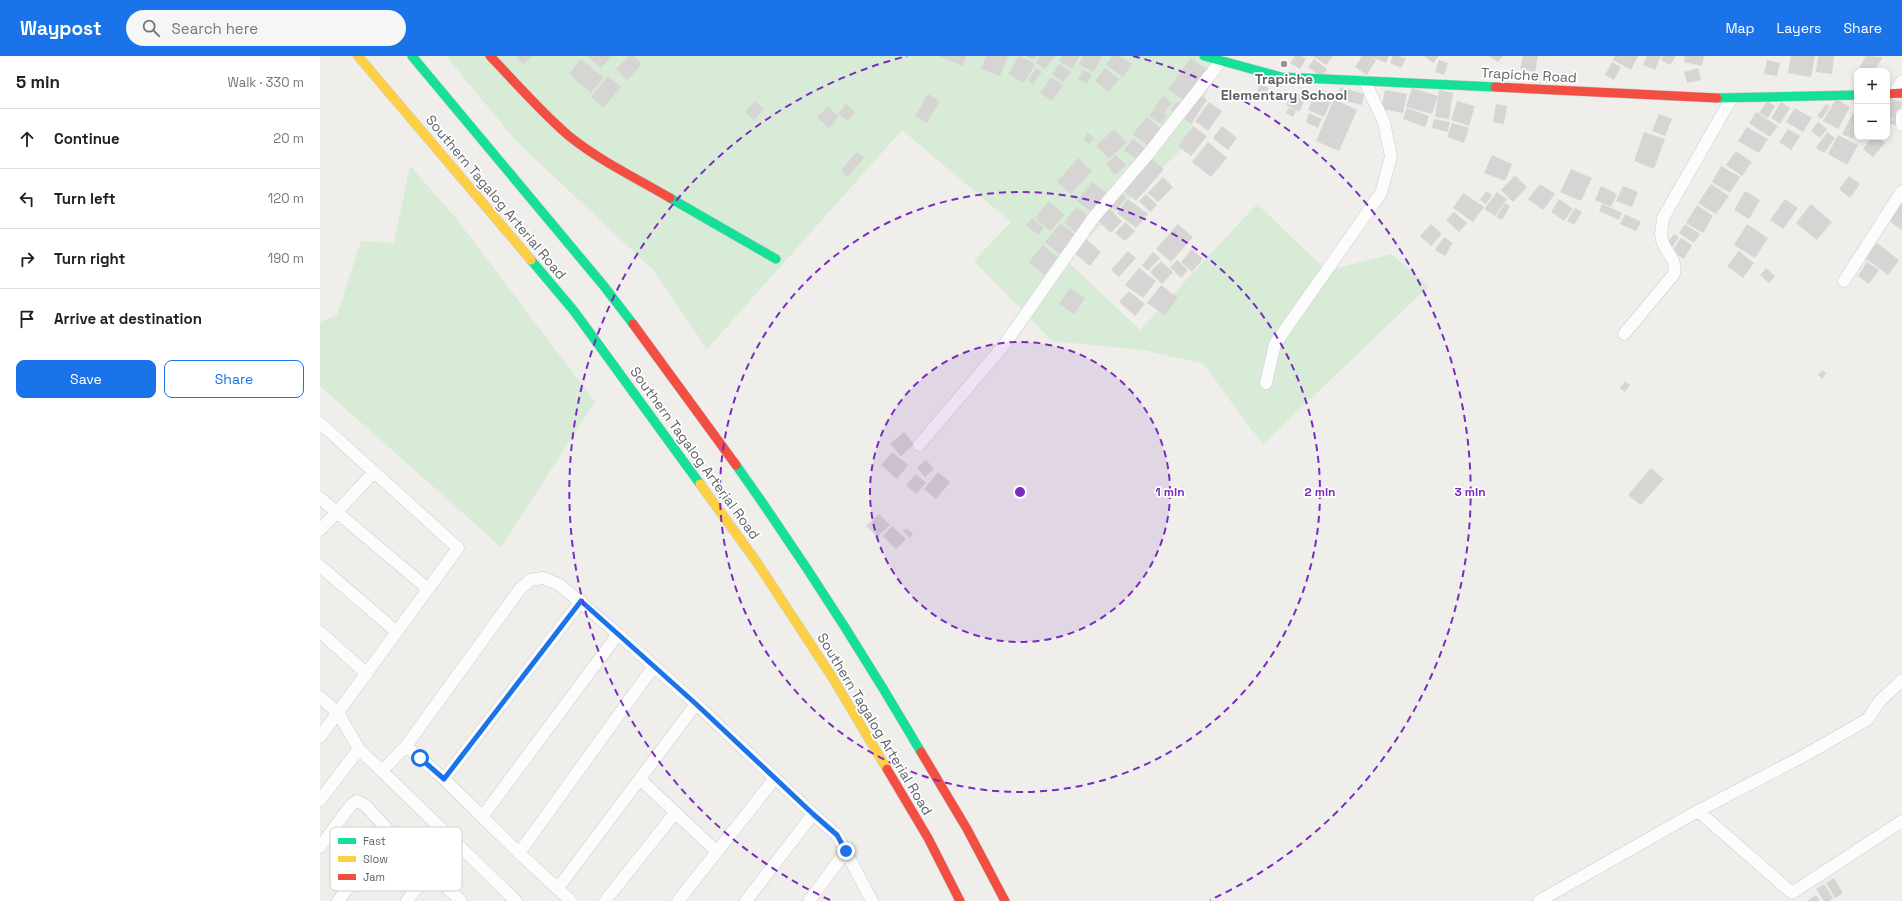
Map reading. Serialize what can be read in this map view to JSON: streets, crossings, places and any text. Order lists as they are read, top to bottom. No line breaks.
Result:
{"streets":{"main road":["Trapiche Road","Southern Tagalog Arterial Road"]},"places":["Trapiche Elementary School"],"legend":["Fast","Slow","Jam"],"page":{"header":"Waypost","search":"Search here","nav":["Map","Layers","Share"],"heading":["5 min","Walk · 330 m"],"map_buttons":["+","−"],"list":[["Continue","20 m"],["Turn left","120 m"],["Turn right","190 m"],"Arrive at destination"],"buttons":["Save","Share"]},"rings":["1 min","2 min","3 min"]}
